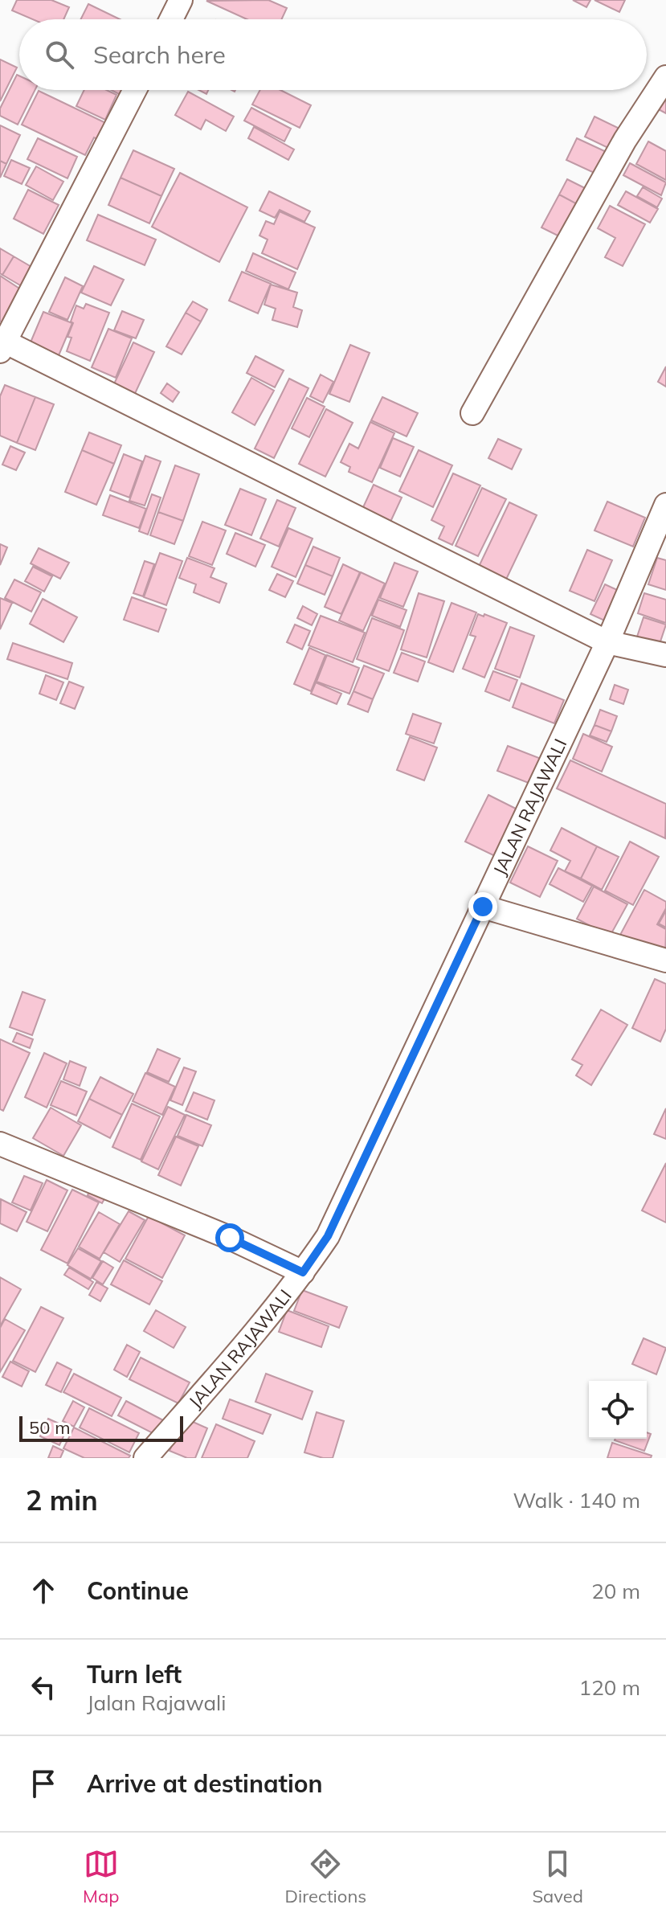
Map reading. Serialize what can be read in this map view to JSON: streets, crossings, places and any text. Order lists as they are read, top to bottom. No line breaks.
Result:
{"streets":{"street":["JALAN RAJAWALI"]},"scale_bar":"50 m","page":{"search":"Search here","scale":"50 m","heading":["2 min","Walk · 140 m"],"list":[["Continue","20 m"],["Turn left","Jalan Rajawali","120 m"],"Arrive at destination"],"nav":["Map","Directions","Saved"]}}
